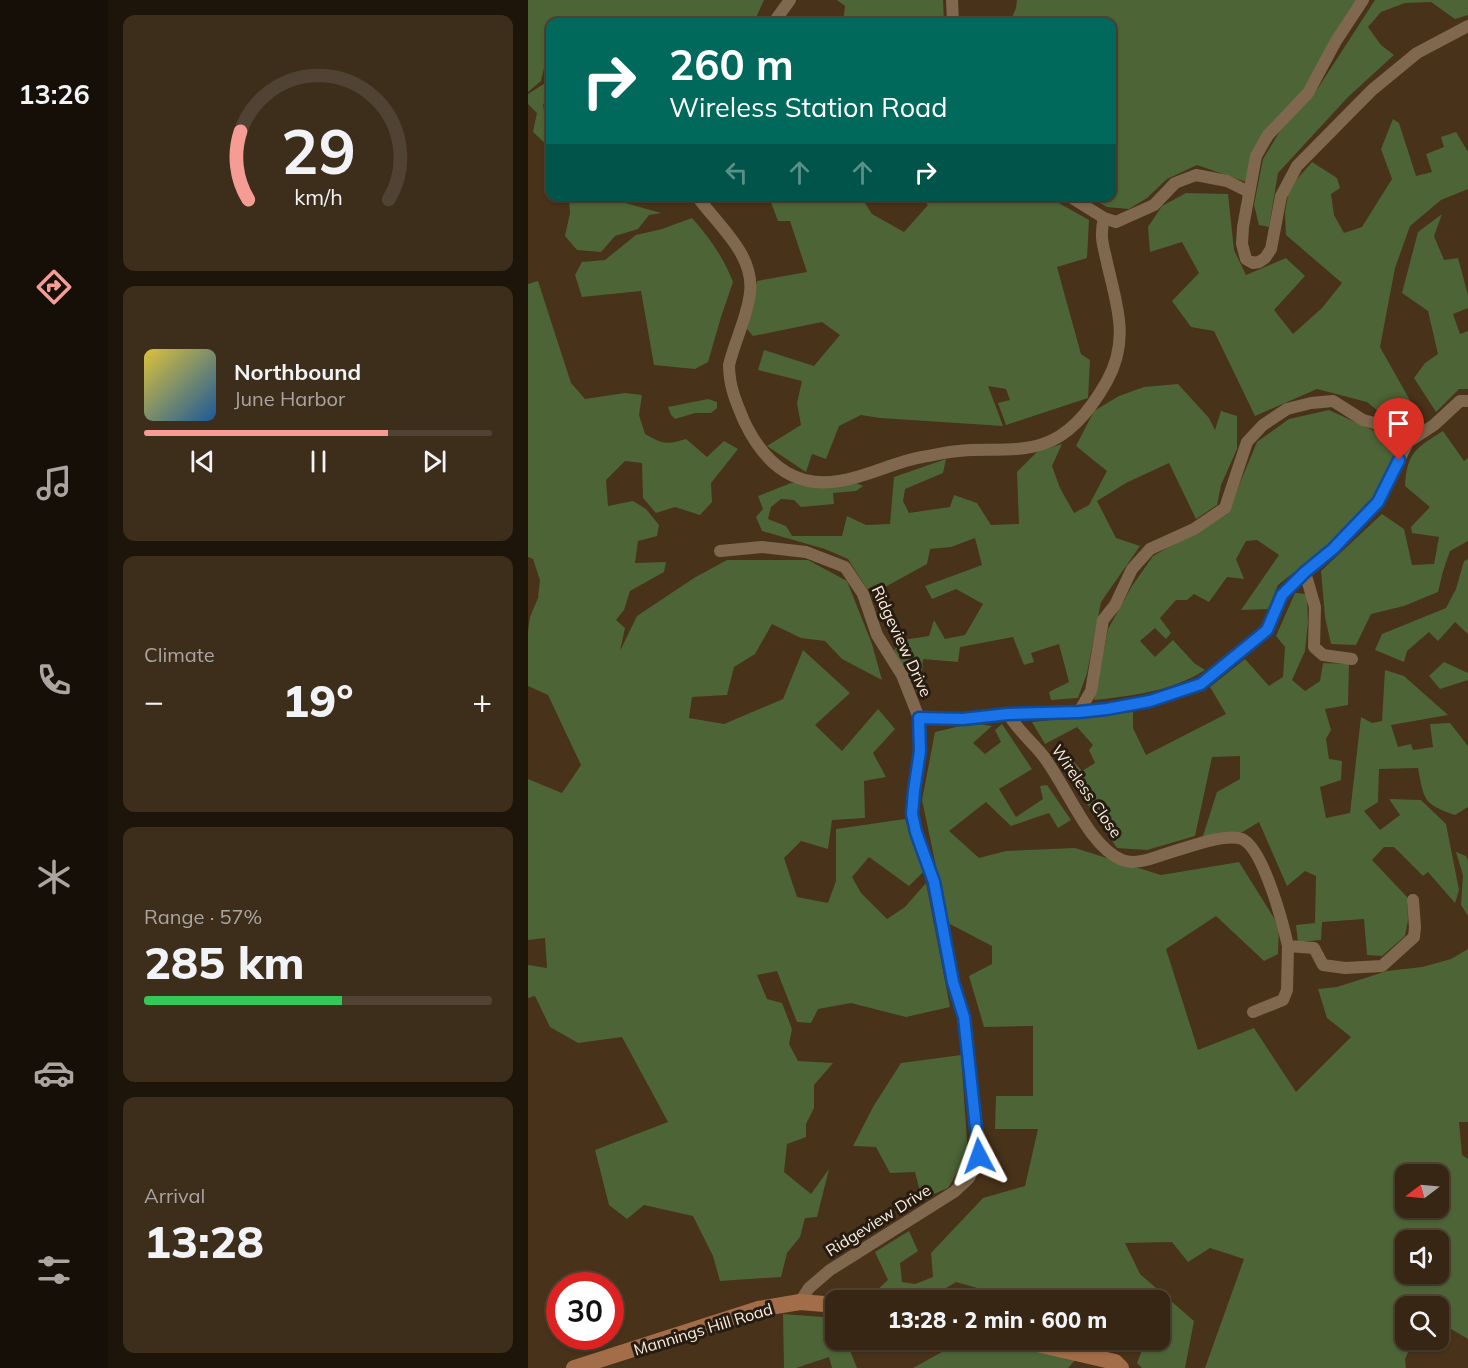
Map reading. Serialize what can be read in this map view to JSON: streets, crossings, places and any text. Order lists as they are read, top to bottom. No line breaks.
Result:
{"streets":{"main road":["Mannings Hill Road"],"street":["Ridgeview Drive","Wireless Close"]},"crossings":[["Ridgeview Drive","Mannings Hill Road"]],"north":"left","page":{"tabs":"13:26","turn":["260 m","Wireless Station Road"],"song":["Northbound","June Harbor"],"tile":["Climate",["Range · 57%","285 km"],["Arrival","13:28"]],"heat":["−","19°","+"],"limit":"30","trip":"13:28 · 2 min · 600 m","gauge":["29","km/h"]}}
